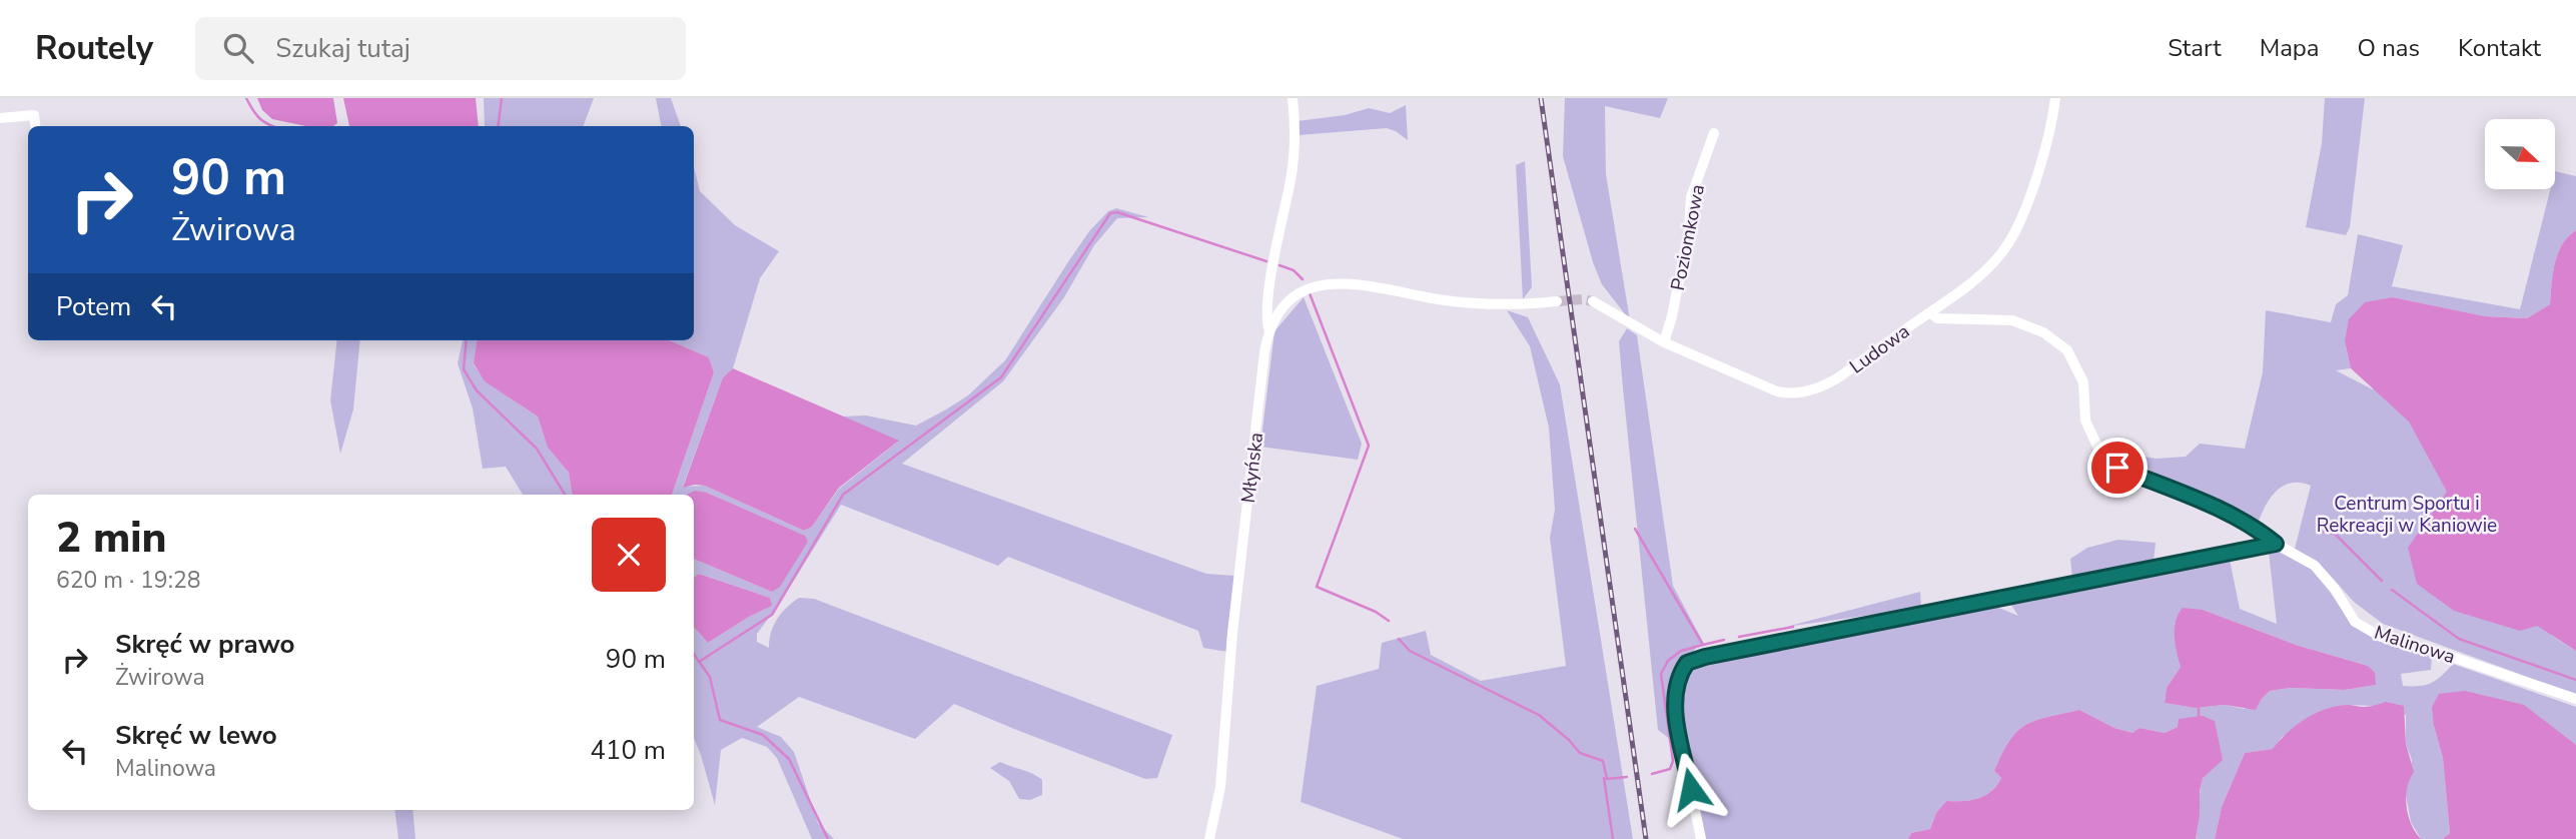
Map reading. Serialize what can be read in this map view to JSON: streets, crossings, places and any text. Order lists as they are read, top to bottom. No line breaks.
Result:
{"streets":{"street":["Poziomkowa","Ludowa","Młyńska","Malinowa"]},"crossings":[["Poziomkowa","Ludowa"],["Ludowa","Malinowa"]],"parks":["Centrum Sportu i Rekreacji w Kaniowie"],"north":"right","page":{"header":"Routely","search":"Szukaj tutaj","nav":["Start","Mapa","O nas","Kontakt"],"turn":["90 m","Żwirowa"],"then":"Potem","heading":["2 min","620 m · 19:28"],"list":[{"name":"Skręć w prawo","note":"Żwirowa","value":"90 m"},{"name":"Skręć w lewo","note":"Malinowa","value":"410 m"}]}}
